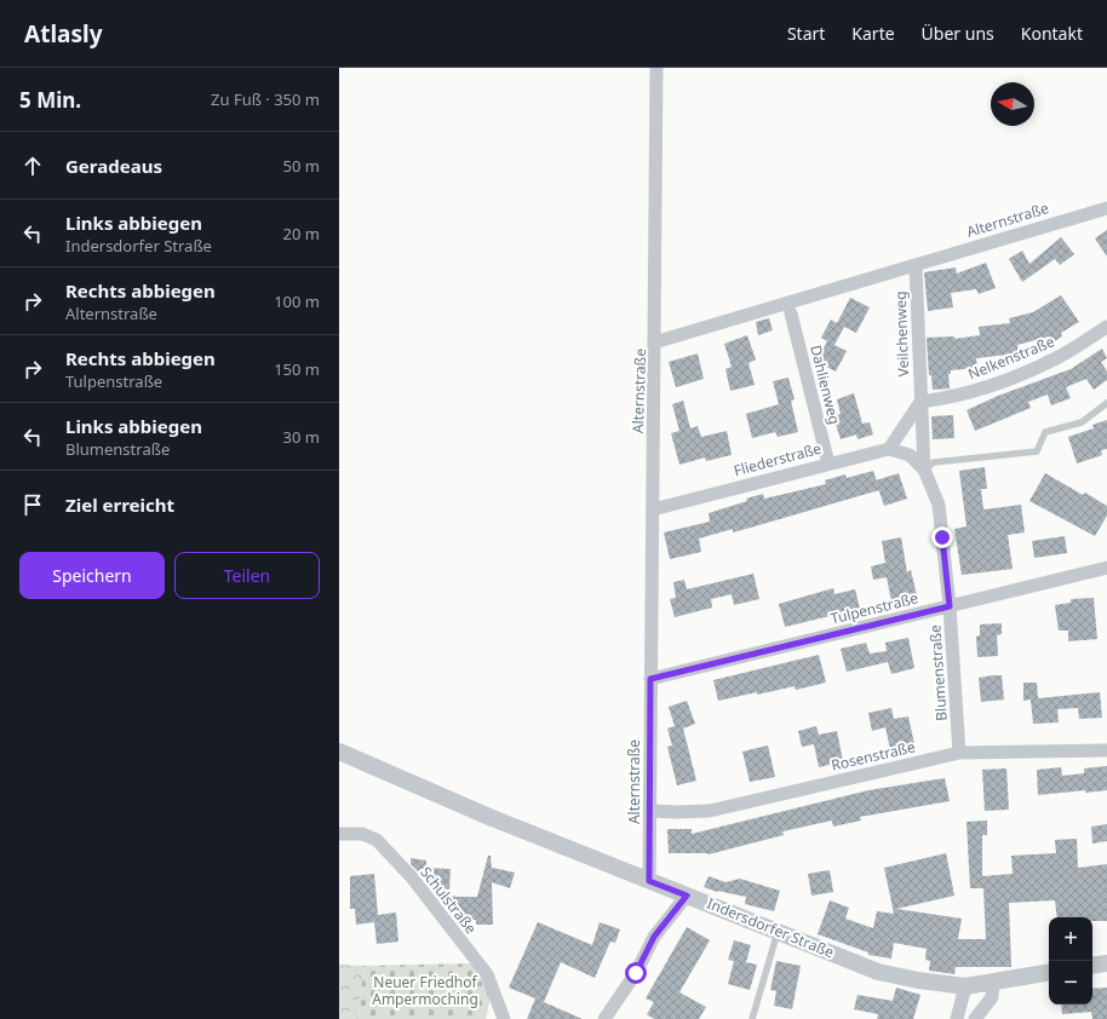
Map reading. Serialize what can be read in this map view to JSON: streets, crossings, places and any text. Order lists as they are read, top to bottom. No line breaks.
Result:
{"streets":{"street":["Alternstraße","Veilchenweg","Nelkenstraße","Dahlienweg","Fliederstraße","Tulpenstraße","Blumenstraße","Rosenstraße","Schulstraße","Indersdorfer Straße"]},"crossings":[["Alternstraße","Veilchenweg"],["Alternstraße","Fliederstraße"],["Alternstraße","Tulpenstraße"],["Alternstraße","Rosenstraße"],["Alternstraße","Indersdorfer Straße"],["Veilchenweg","Nelkenstraße"],["Veilchenweg","Blumenstraße"],["Dahlienweg","Fliederstraße"],["Fliederstraße","Blumenstraße"],["Tulpenstraße","Blumenstraße"],["Blumenstraße","Rosenstraße"]],"parks":["Neuer Friedhof Ampermoching"],"north":"left","page":{"header":"Atlasly","nav":["Start","Karte","Über uns","Kontakt"],"heading":["5 Min.","Zu Fuß · 350 m"],"list":[["Geradeaus","50 m"],["Links abbiegen","Indersdorfer Straße","20 m"],["Rechts abbiegen","Alternstraße","100 m"],["Rechts abbiegen","Tulpenstraße","150 m"],["Links abbiegen","Blumenstraße","30 m"],"Ziel erreicht"],"buttons":["Speichern","Teilen"],"map_buttons":["+","−"]}}
